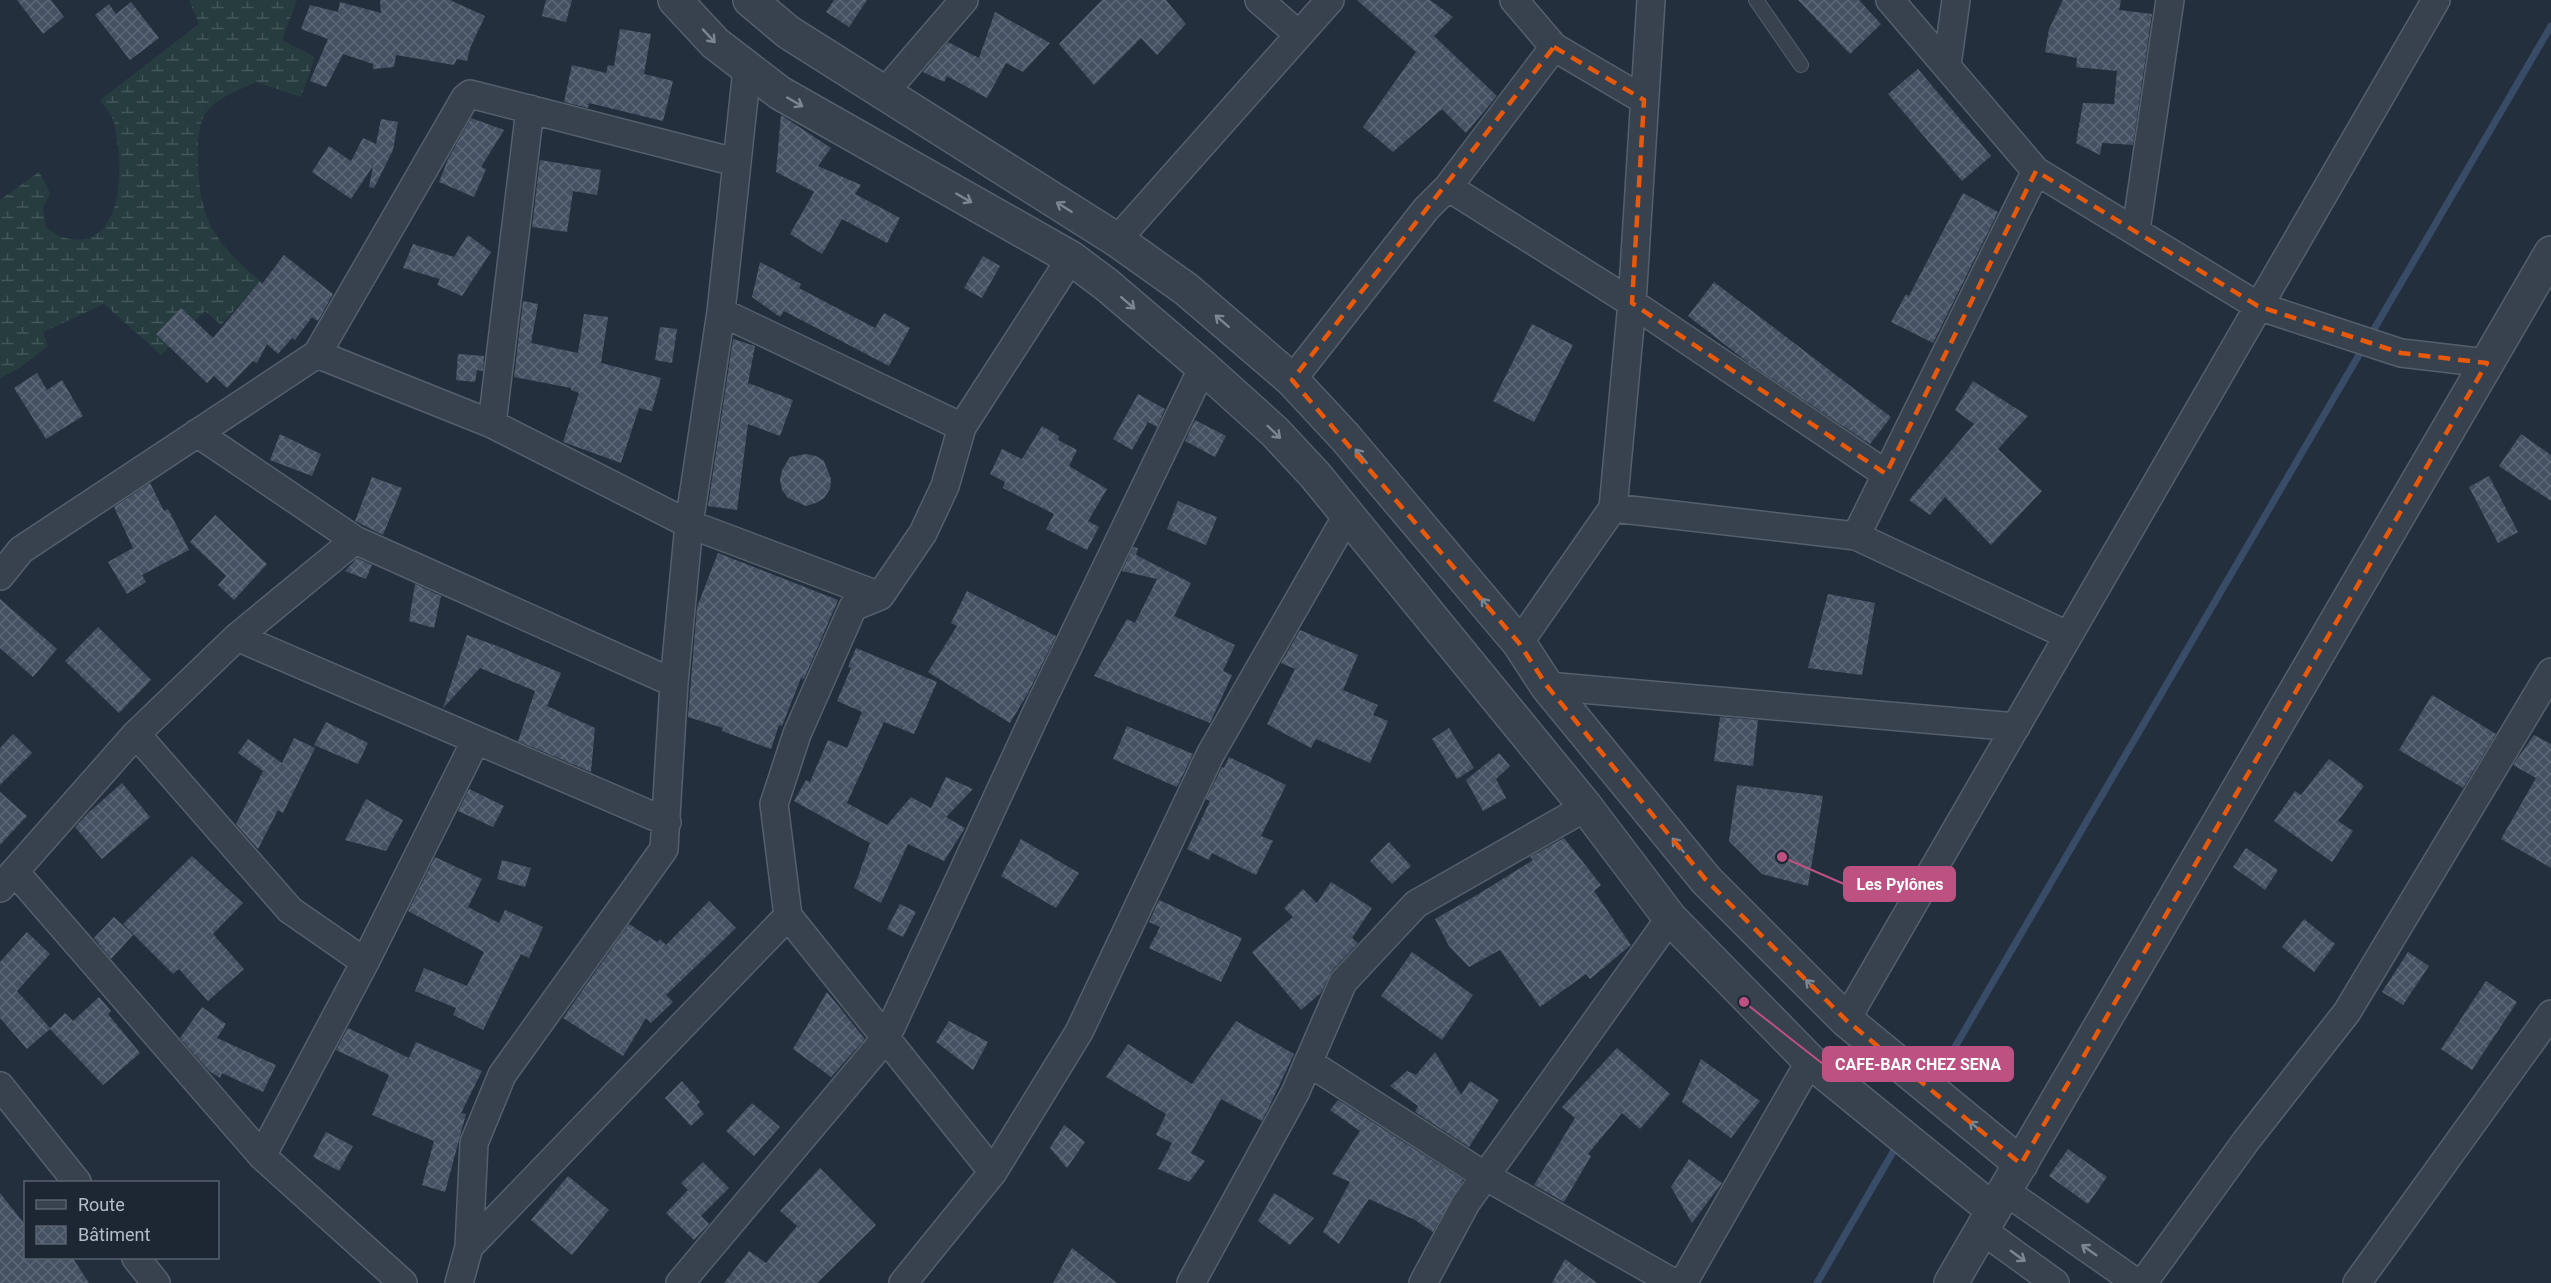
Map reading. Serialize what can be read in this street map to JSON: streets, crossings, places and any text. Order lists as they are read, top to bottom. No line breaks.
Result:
{"places":["Les Pylônes","CAFE-BAR CHEZ SENA"],"legend":["Route","Bâtiment"]}
